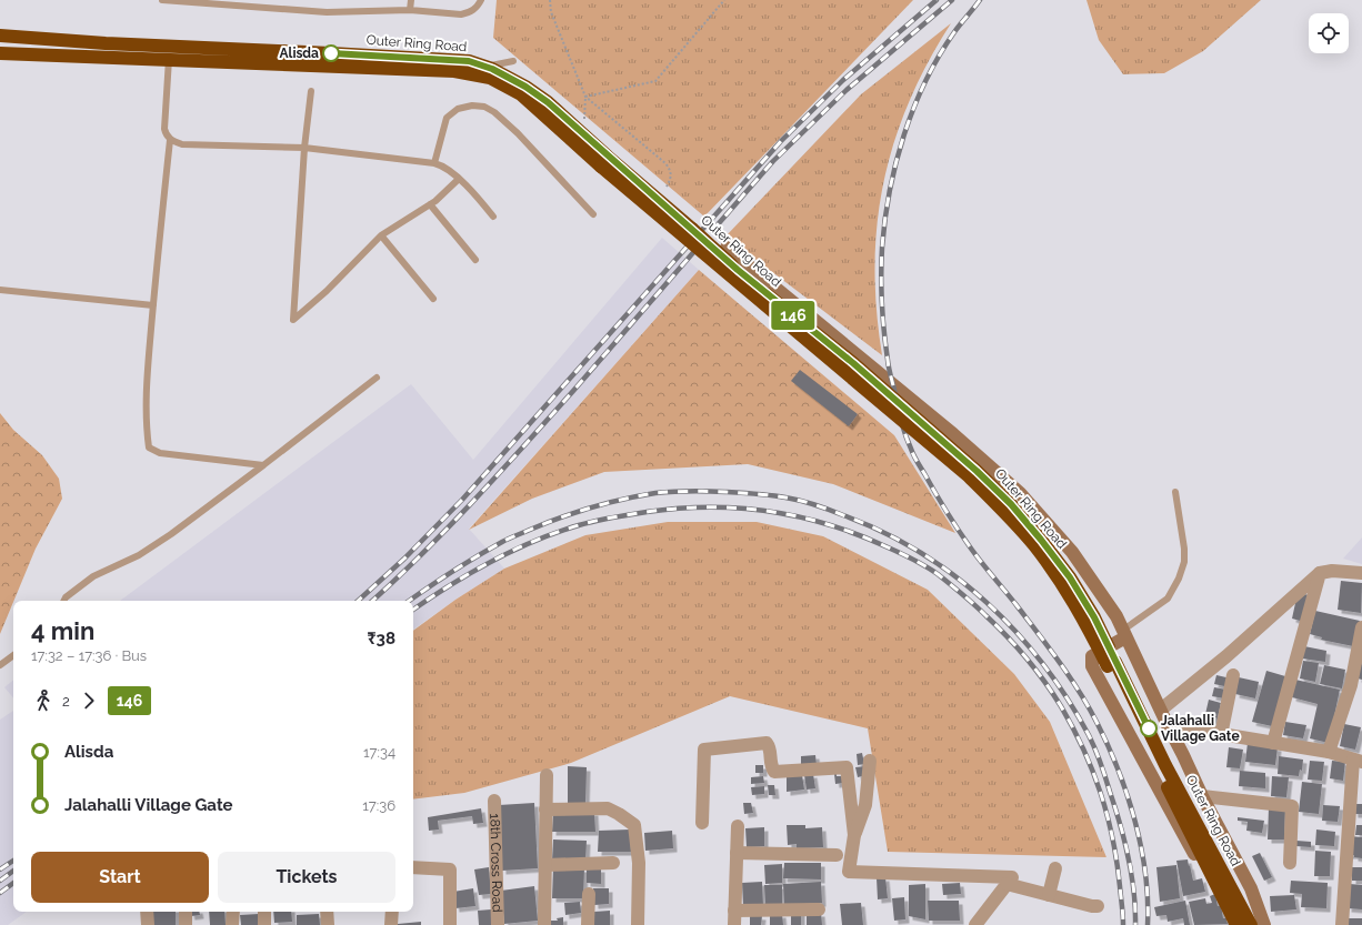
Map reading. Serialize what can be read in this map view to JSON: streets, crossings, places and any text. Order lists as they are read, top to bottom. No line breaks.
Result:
{"streets":{"highway":["Outer Ring Road"],"street":["18th Cross Road"]},"places":["Alisda","Jalahalli Village Gate"],"lines":["bus line 146"],"page":{"on_map":"146","heading":["4 min","17:32 – 17:36 · Bus","₹38"],"legs":["2","146"],"list":[{"name":"Alisda","value":"17:34"},{"name":"Jalahalli Village Gate","value":"17:36"}],"buttons":["Start","Tickets"]}}
